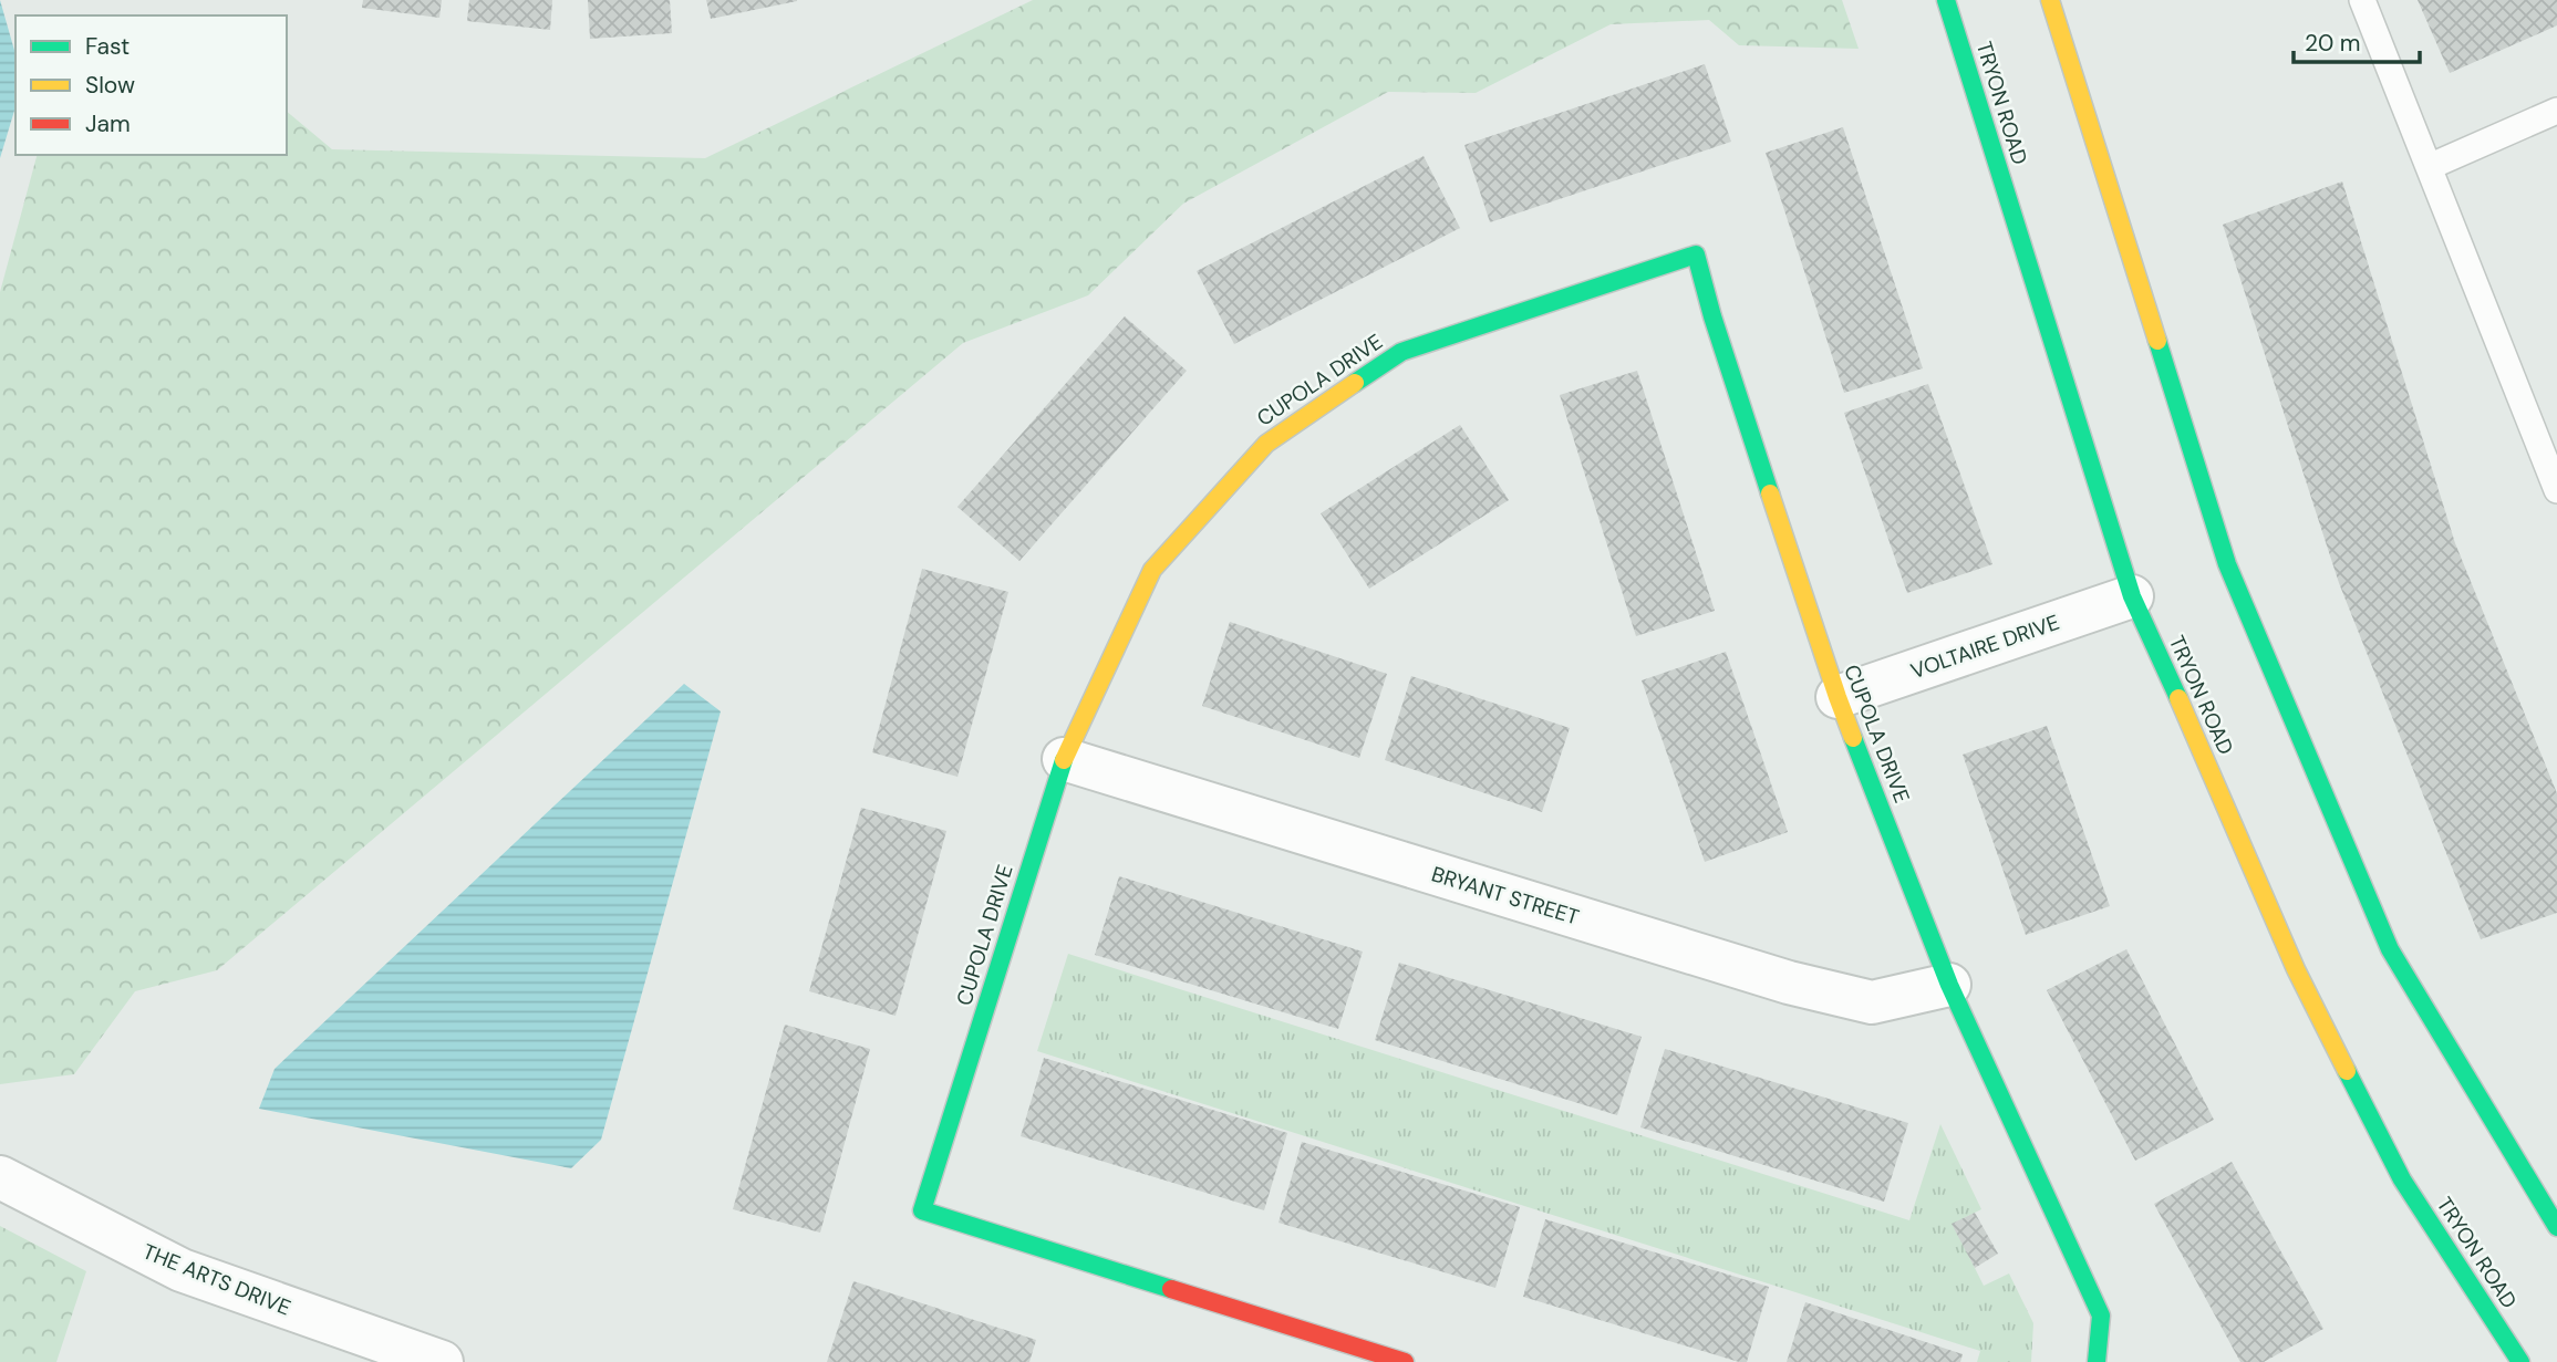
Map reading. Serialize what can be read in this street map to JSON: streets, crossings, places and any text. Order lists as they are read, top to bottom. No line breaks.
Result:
{"streets":{"street":["TRYON ROAD","CUPOLA DRIVE","VOLTAIRE DRIVE","BRYANT STREET","THE ARTS DRIVE"]},"crossings":[["TRYON ROAD","VOLTAIRE DRIVE"],["CUPOLA DRIVE","VOLTAIRE DRIVE"],["CUPOLA DRIVE","BRYANT STREET"]],"legend":["Fast","Slow","Jam"],"scale_bar":"20 m"}
